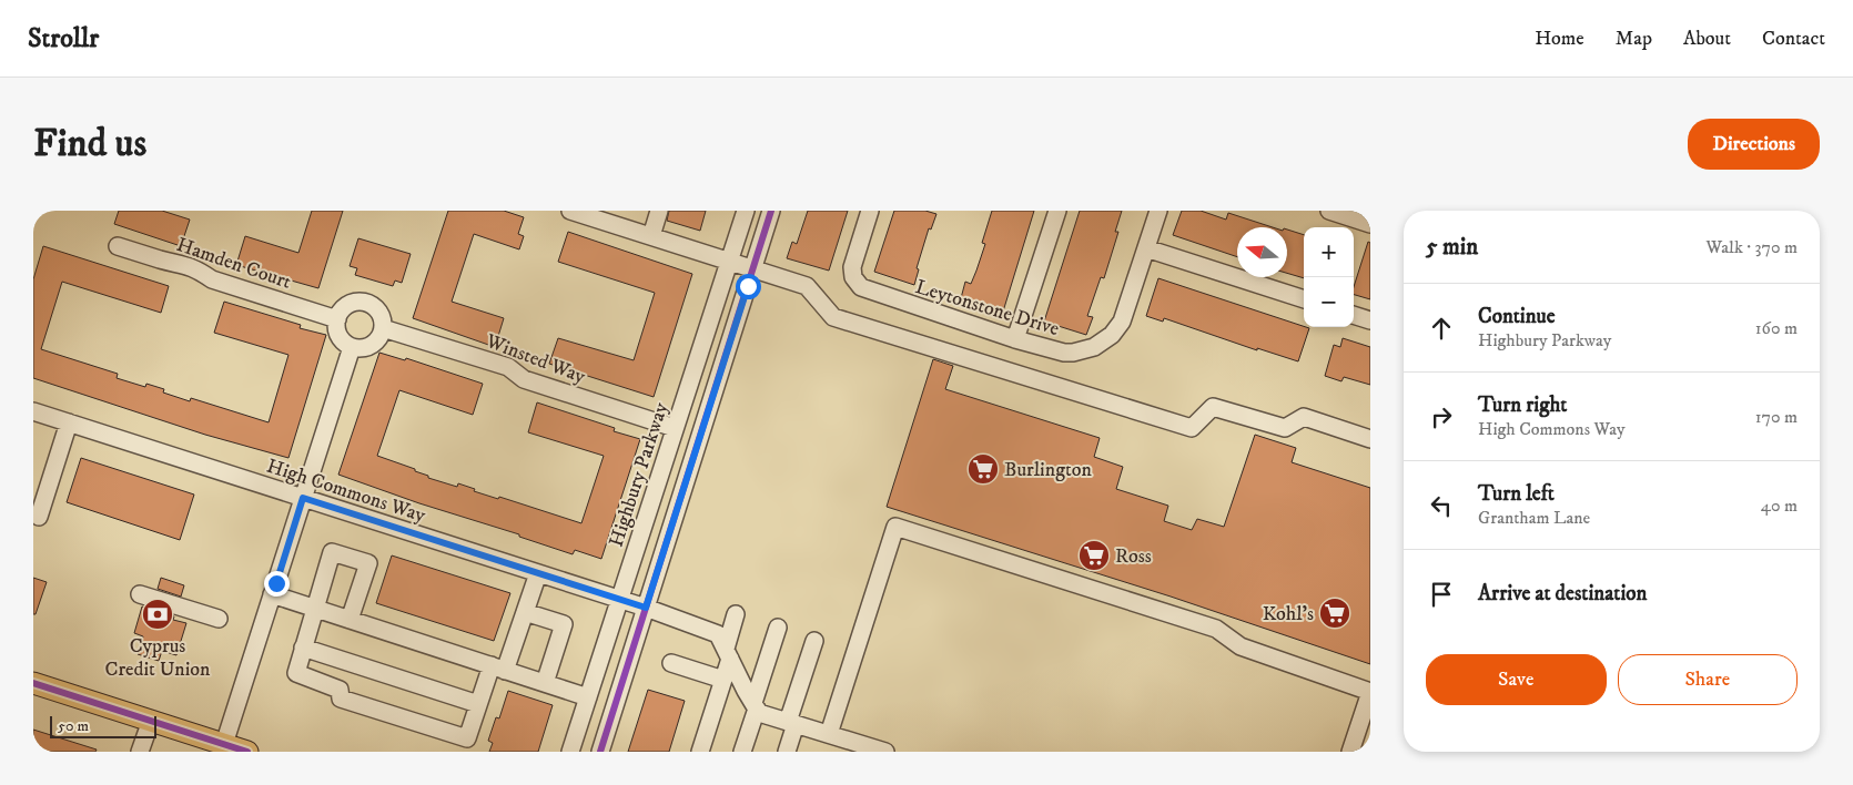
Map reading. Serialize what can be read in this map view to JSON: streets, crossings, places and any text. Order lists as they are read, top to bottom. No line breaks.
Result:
{"streets":{"street":["Hamden Court","Leytonstone Drive","Winsted Way","Highbury Parkway","High Commons Way"]},"crossings":[["Hamden Court","Winsted Way"],["Winsted Way","Highbury Parkway"],["Highbury Parkway","High Commons Way"]],"places":{"supermarket":["Burlington","Ross","Kohl's"],"bank":["Cyprus Credit Union"]},"scale_bar":"50 m","north":"left","page":{"header":"Strollr","nav":["Home","Map","About","Contact"],"buttons":["Directions",["Save","Share"]],"title":"Find us","heading":["5 min","Walk · 370 m"],"map_buttons":["+","−"],"list":[["Continue","Highbury Parkway","160 m"],["Turn right","High Commons Way","170 m"],["Turn left","Grantham Lane","40 m"],"Arrive at destination"],"scale":"50 m"}}
